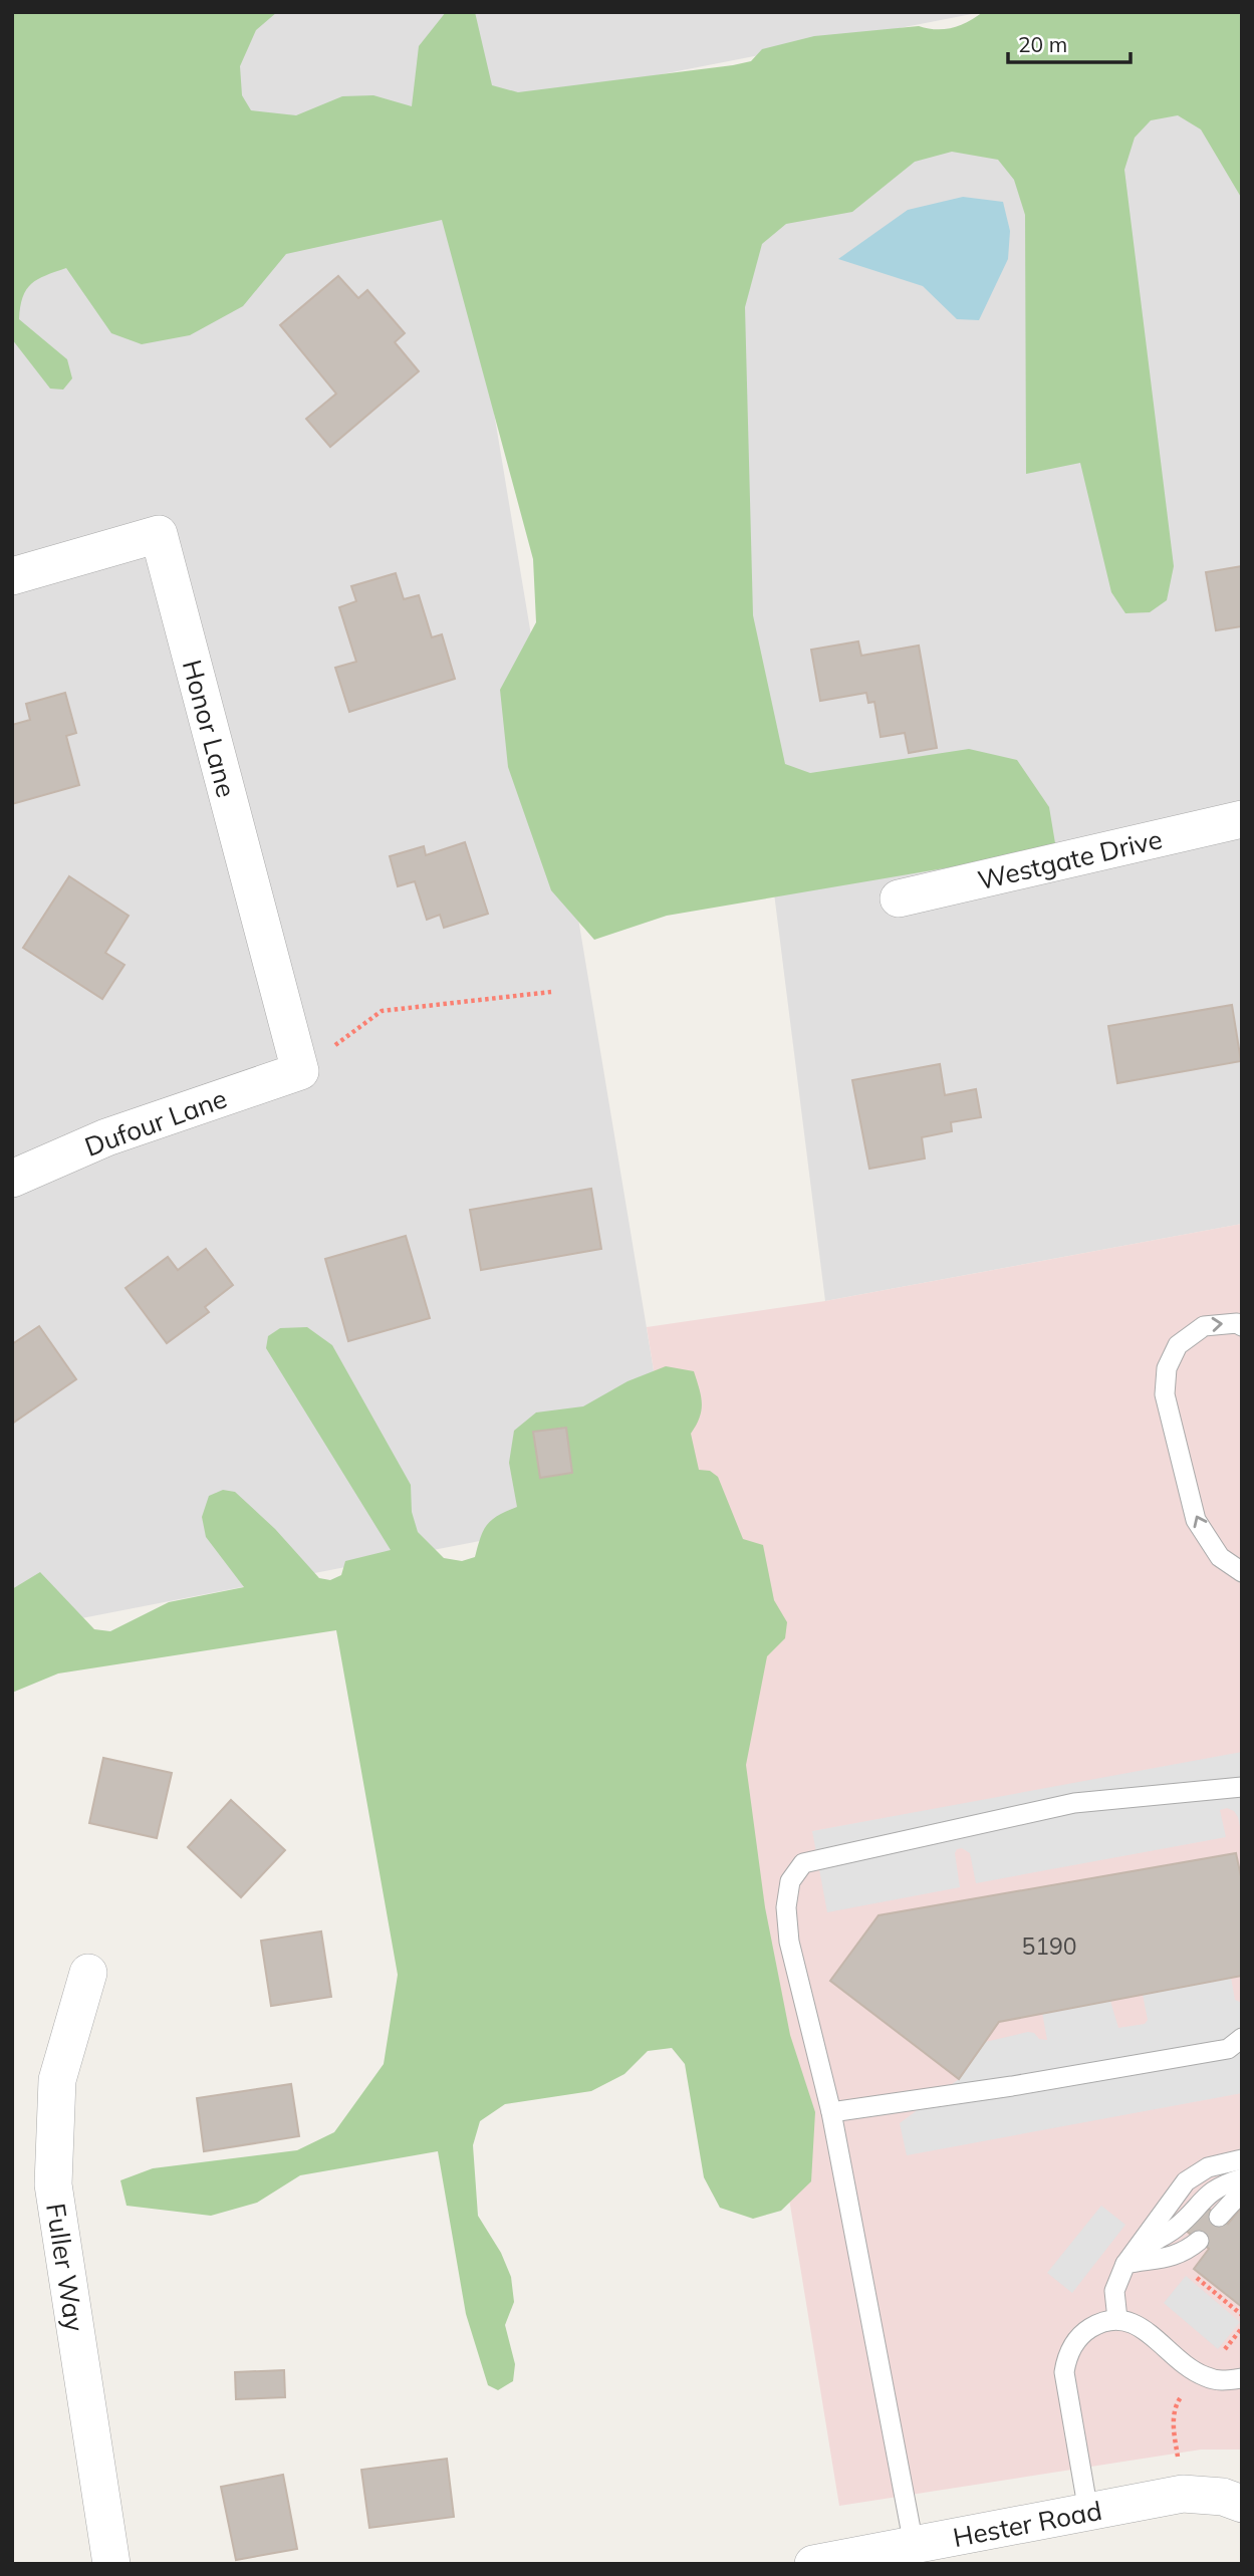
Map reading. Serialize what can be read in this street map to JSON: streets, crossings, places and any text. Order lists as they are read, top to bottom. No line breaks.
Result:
{"streets":{"street":["Honor Lane","Westgate Drive","Dufour Lane","Fuller Way","Hester Road"]},"crossings":[["Honor Lane","Dufour Lane"]],"house_numbers":["5190"],"scale_bar":"20 m"}
